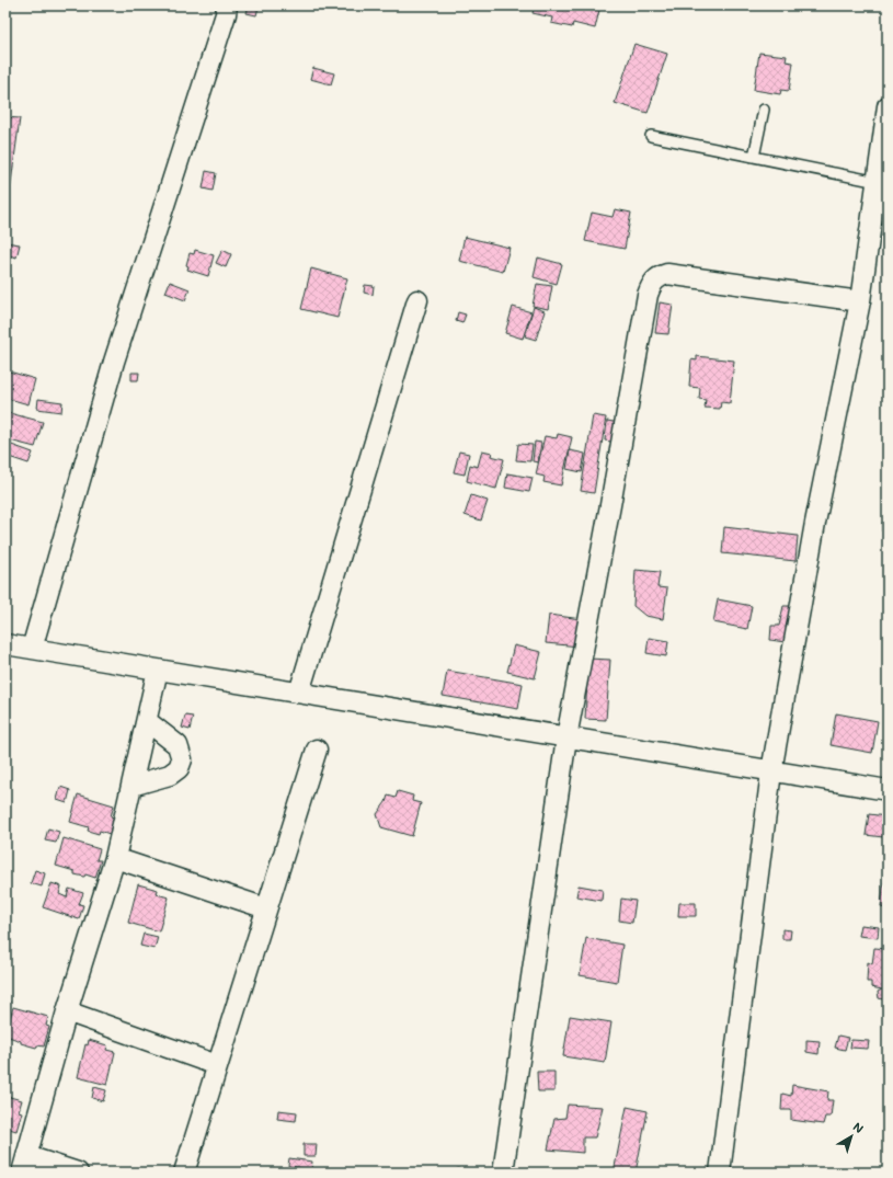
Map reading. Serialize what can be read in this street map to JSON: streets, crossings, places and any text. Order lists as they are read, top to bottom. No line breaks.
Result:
{"north":"top right"}
